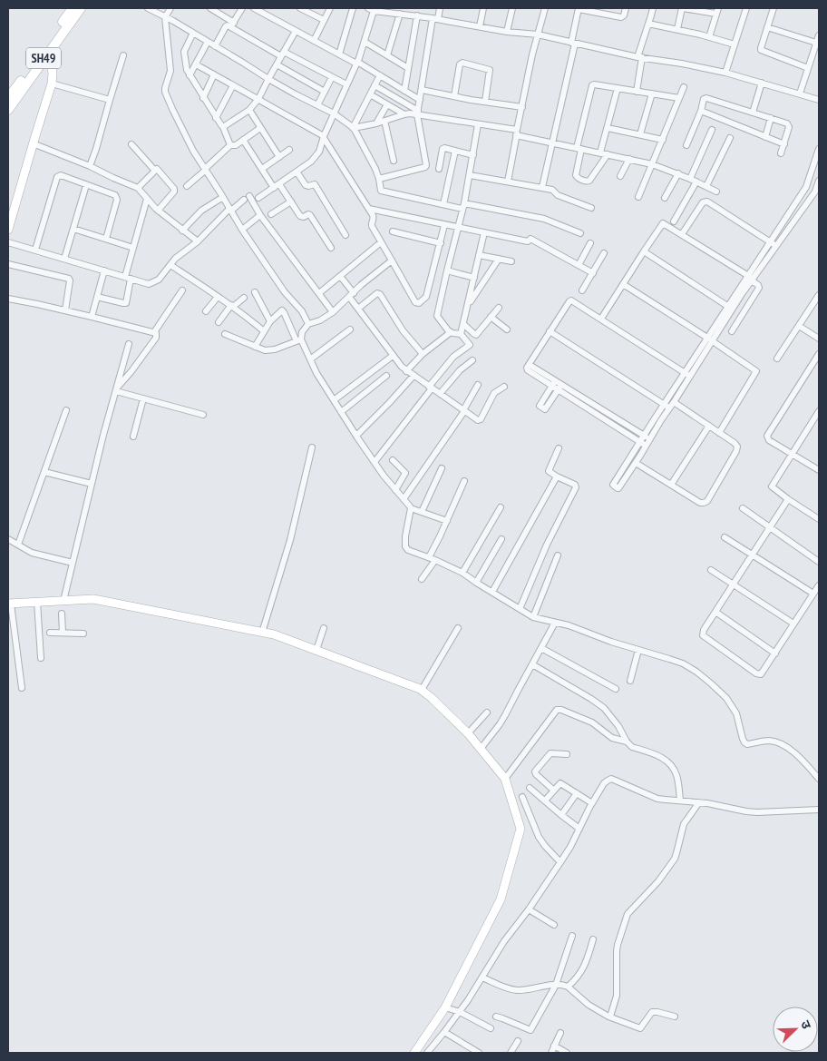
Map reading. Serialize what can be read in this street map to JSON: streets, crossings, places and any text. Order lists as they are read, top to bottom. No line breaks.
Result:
{"streets":{"main road":["SH49"]},"north":"top right"}
